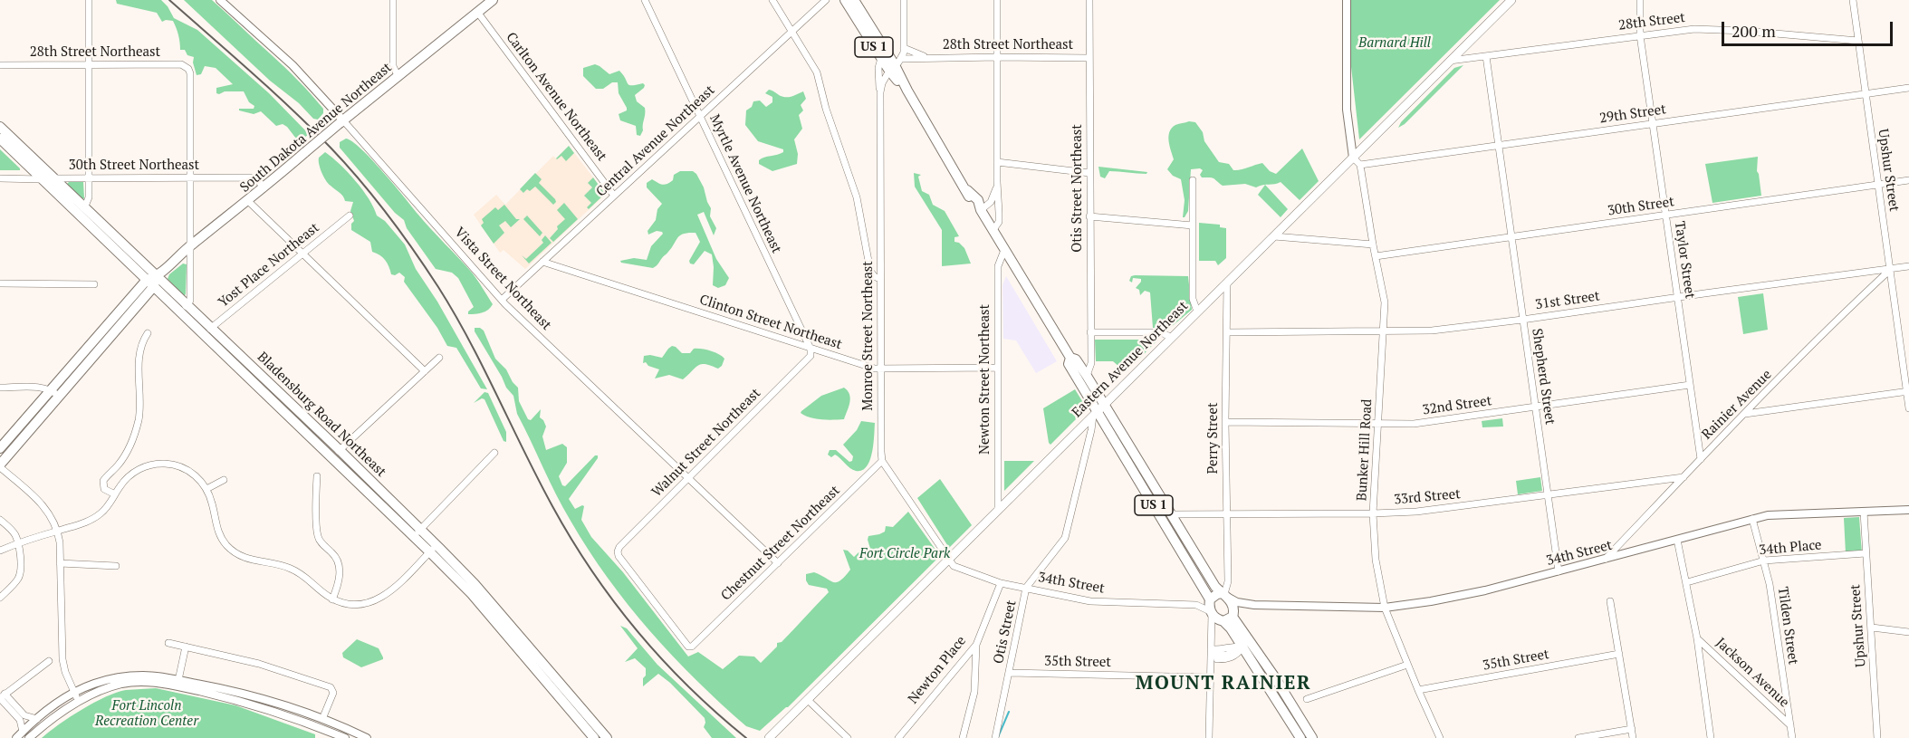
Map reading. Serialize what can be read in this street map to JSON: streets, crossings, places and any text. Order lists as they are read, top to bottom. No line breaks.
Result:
{"streets":{"main road":["US 1","South Dakota Avenue Northeast","Eastern Avenue Northeast","Bladensburg Road Northeast"],"street":["28th Street","28th Street Northeast","Carlton Avenue Northeast","29th Street","Central Avenue Northeast","30th Street Northeast","Upshur Street","Myrtle Avenue Northeast","Otis Street Northeast","30th Street","Taylor Street","Yost Place Northeast","Vista Street Northeast","31st Street","Clinton Street Northeast","Monroe Street Northeast","Shepherd Street","Newton Street Northeast","Rainier Avenue","32nd Street","Perry Street","Walnut Street Northeast","Bunker Hill Road","33rd Street","Chestnut Street Northeast","34th Place","34th Street","Tilden Street","Otis Street","35th Street","Newton Place","Jackson Avenue"]},"crossings":[["28th Street","Upshur Street"],["28th Street","Taylor Street"],["28th Street","Eastern Avenue Northeast"],["28th Street","Shepherd Street"],["28th Street Northeast","US 1"],["28th Street Northeast","30th Street Northeast"],["28th Street Northeast","Otis Street Northeast"],["28th Street Northeast","Monroe Street Northeast"],["US 1","Otis Street Northeast"],["US 1","Monroe Street Northeast"],["US 1","Eastern Avenue Northeast"],["US 1","Newton Street Northeast"],["US 1","Perry Street"],["US 1","33rd Street"],["US 1","34th Street"],["US 1","Otis Street"],["Carlton Avenue Northeast","South Dakota Avenue Northeast"],["Carlton Avenue Northeast","Central Avenue Northeast"],["29th Street","Upshur Street"],["29th Street","Taylor Street"],["29th Street","Shepherd Street"],["29th Street","Bunker Hill Road"],["South Dakota Avenue Northeast","30th Street Northeast"],["South Dakota Avenue Northeast","Vista Street Northeast"],["South Dakota Avenue Northeast","Bladensburg Road Northeast"],["Central Avenue Northeast","Myrtle Avenue Northeast"],["Central Avenue Northeast","Vista Street Northeast"],["Central Avenue Northeast","Clinton Street Northeast"],["30th Street Northeast","Bladensburg Road Northeast"],["Upshur Street","30th Street"],["Upshur Street","31st Street"],["Upshur Street","Rainier Avenue"],["Upshur Street","34th Place"],["Upshur Street","34th Street"],["Myrtle Avenue Northeast","Clinton Street Northeast"],["Myrtle Avenue Northeast","Walnut Street Northeast"],["30th Street","Taylor Street"],["30th Street","Shepherd Street"],["30th Street","Bunker Hill Road"],["Taylor Street","31st Street"],["Taylor Street","Rainier Avenue"],["Taylor Street","32nd Street"],["Yost Place Northeast","Bladensburg Road Northeast"],["Vista Street Northeast","Walnut Street Northeast"],["Vista Street Northeast","Chestnut Street Northeast"],["31st Street","Shepherd Street"],["31st Street","Rainier Avenue"],["31st Street","Perry Street"],["31st Street","Bunker Hill Road"],["Clinton Street Northeast","Monroe Street Northeast"],["Clinton Street Northeast","Newton Street Northeast"],["Clinton Street Northeast","Walnut Street Northeast"],["Monroe Street Northeast","Eastern Avenue Northeast"],["Monroe Street Northeast","Chestnut Street Northeast"],["Monroe Street Northeast","34th Street"],["Eastern Avenue Northeast","Newton Street Northeast"],["Eastern Avenue Northeast","Perry Street"],["Eastern Avenue Northeast","34th Street"],["Eastern Avenue Northeast","Otis Street"],["Shepherd Street","32nd Street"],["Shepherd Street","33rd Street"],["Shepherd Street","34th Street"],["Rainier Avenue","33rd Street"],["Rainier Avenue","34th Street"],["32nd Street","Perry Street"],["32nd Street","Bunker Hill Road"],["Perry Street","33rd Street"],["Perry Street","34th Street"],["Walnut Street Northeast","Chestnut Street Northeast"],["Bunker Hill Road","33rd Street"],["Bunker Hill Road","34th Street"],["Bunker Hill Road","35th Street"],["34th Place","Tilden Street"],["34th Street","Tilden Street"],["34th Street","Otis Street"],["34th Street","Newton Place"],["Tilden Street","Jackson Avenue"],["Otis Street","35th Street"]],"districts":["MOUNT RAINIER"],"parks":["Barnard Hill","Fort Circle Park","Fort Lincoln Recreation Center"],"scale_bar":"200 m"}
